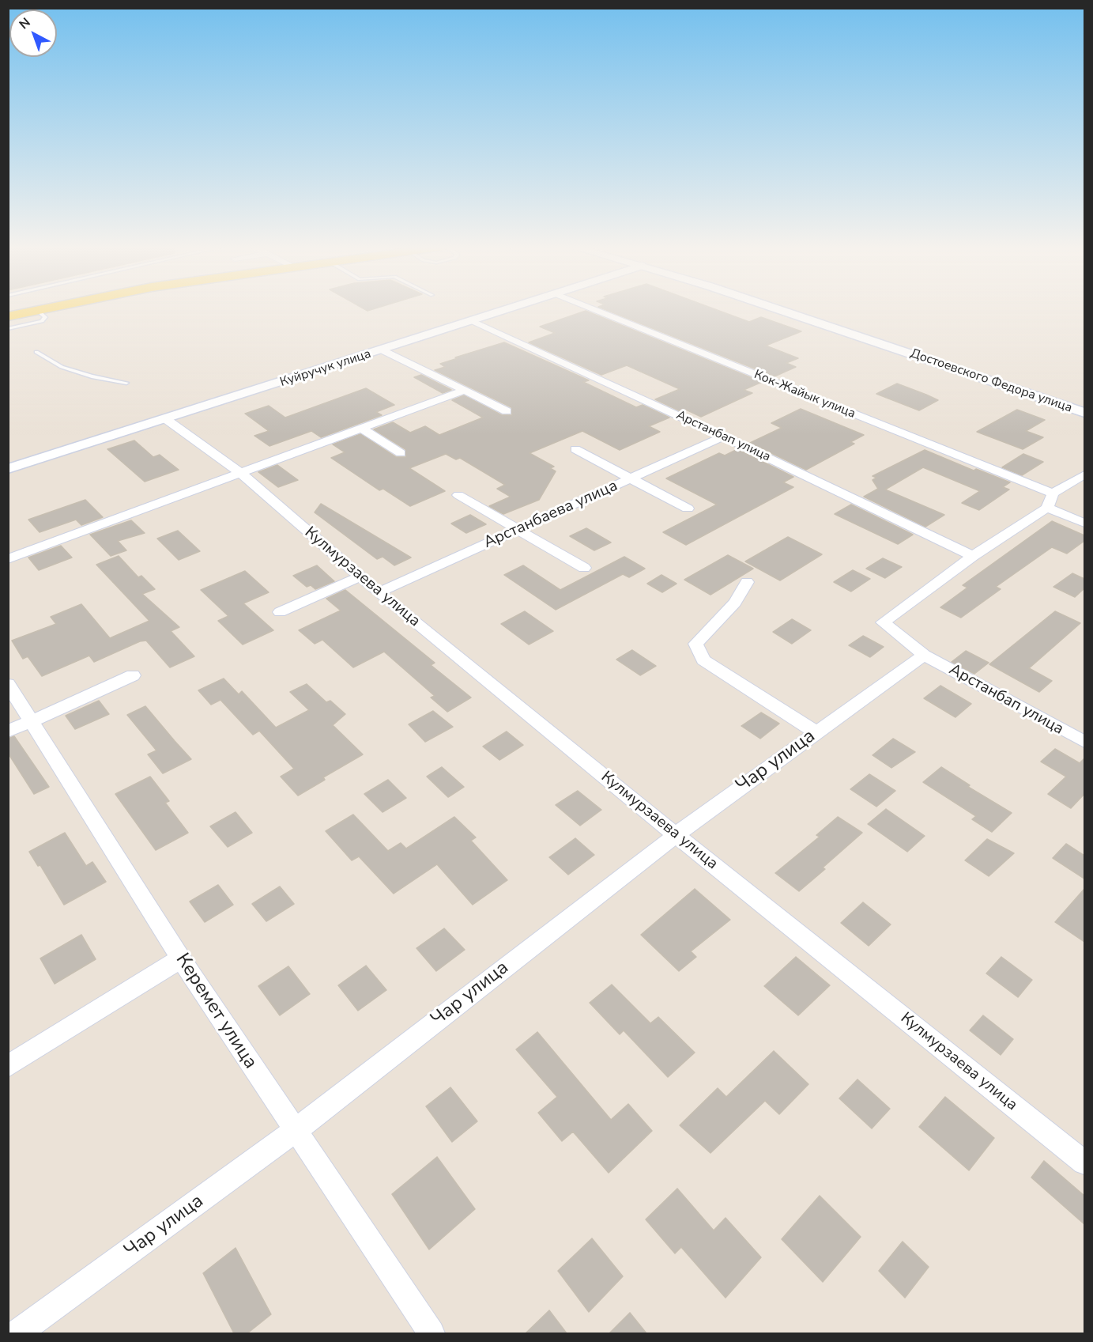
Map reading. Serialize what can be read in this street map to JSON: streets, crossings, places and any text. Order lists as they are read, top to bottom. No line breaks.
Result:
{"streets":{"main road":["Достоевского Федора улица"],"street":["Куйручук улица","Кок-Жайык улица","Арстанбап улица","Арстанбаева улица","Кулмурзаева улица","Чар улица","Керемет улица"]},"crossings":[["Куйручук улица","Арстанбап улица"],["Куйручук улица","Кулмурзаева улица"],["Арстанбап улица","Арстанбаева улица"],["Арстанбап улица","Чар улица"],["Арстанбаева улица","Кулмурзаева улица"],["Кулмурзаева улица","Чар улица"],["Чар улица","Керемет улица"]],"north":"top left"}
